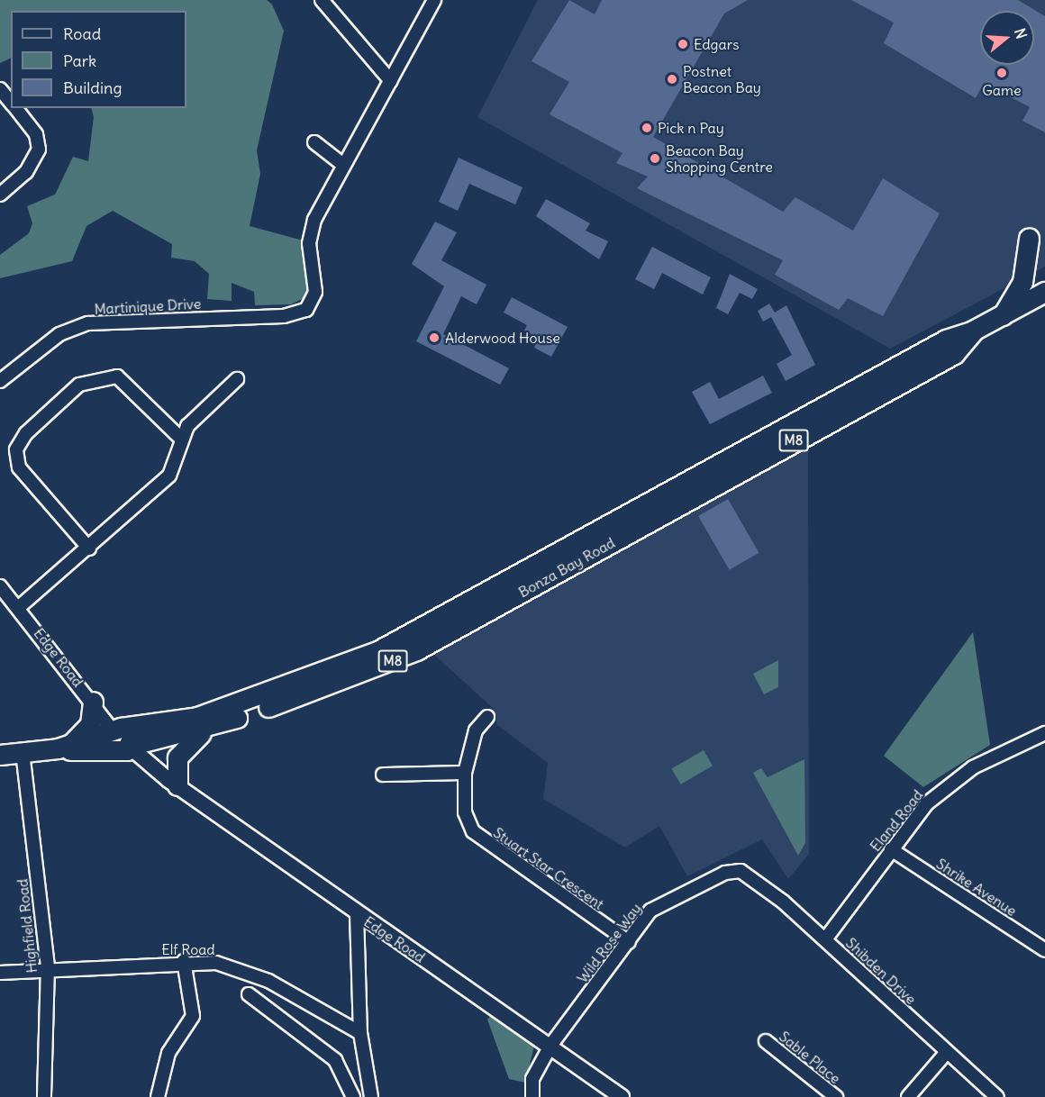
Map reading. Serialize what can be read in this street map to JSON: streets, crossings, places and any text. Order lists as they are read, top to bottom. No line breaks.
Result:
{"streets":{"main road":["M8","Bonza Bay Road"],"street":["Martinique Drive","Edge Road","Eland Road","Stuart Star Crescent","Shrike Avenue","Highfield Road","Wild Rose Way","Elf Road","Shibden Drive","Sable Place"]},"crossings":[["Bonza Bay Road","Edge Road"],["Bonza Bay Road","Highfield Road"],["Edge Road","Wild Rose Way"],["Eland Road","Shrike Avenue"],["Eland Road","Shibden Drive"],["Stuart Star Crescent","Wild Rose Way"],["Highfield Road","Elf Road"],["Wild Rose Way","Shibden Drive"]],"places":["Edgars","Game","Postnet Beacon Bay","Pick n Pay","Beacon Bay Shopping Centre","Alderwood House"],"legend":["Road","Park","Building"],"north":"right"}
